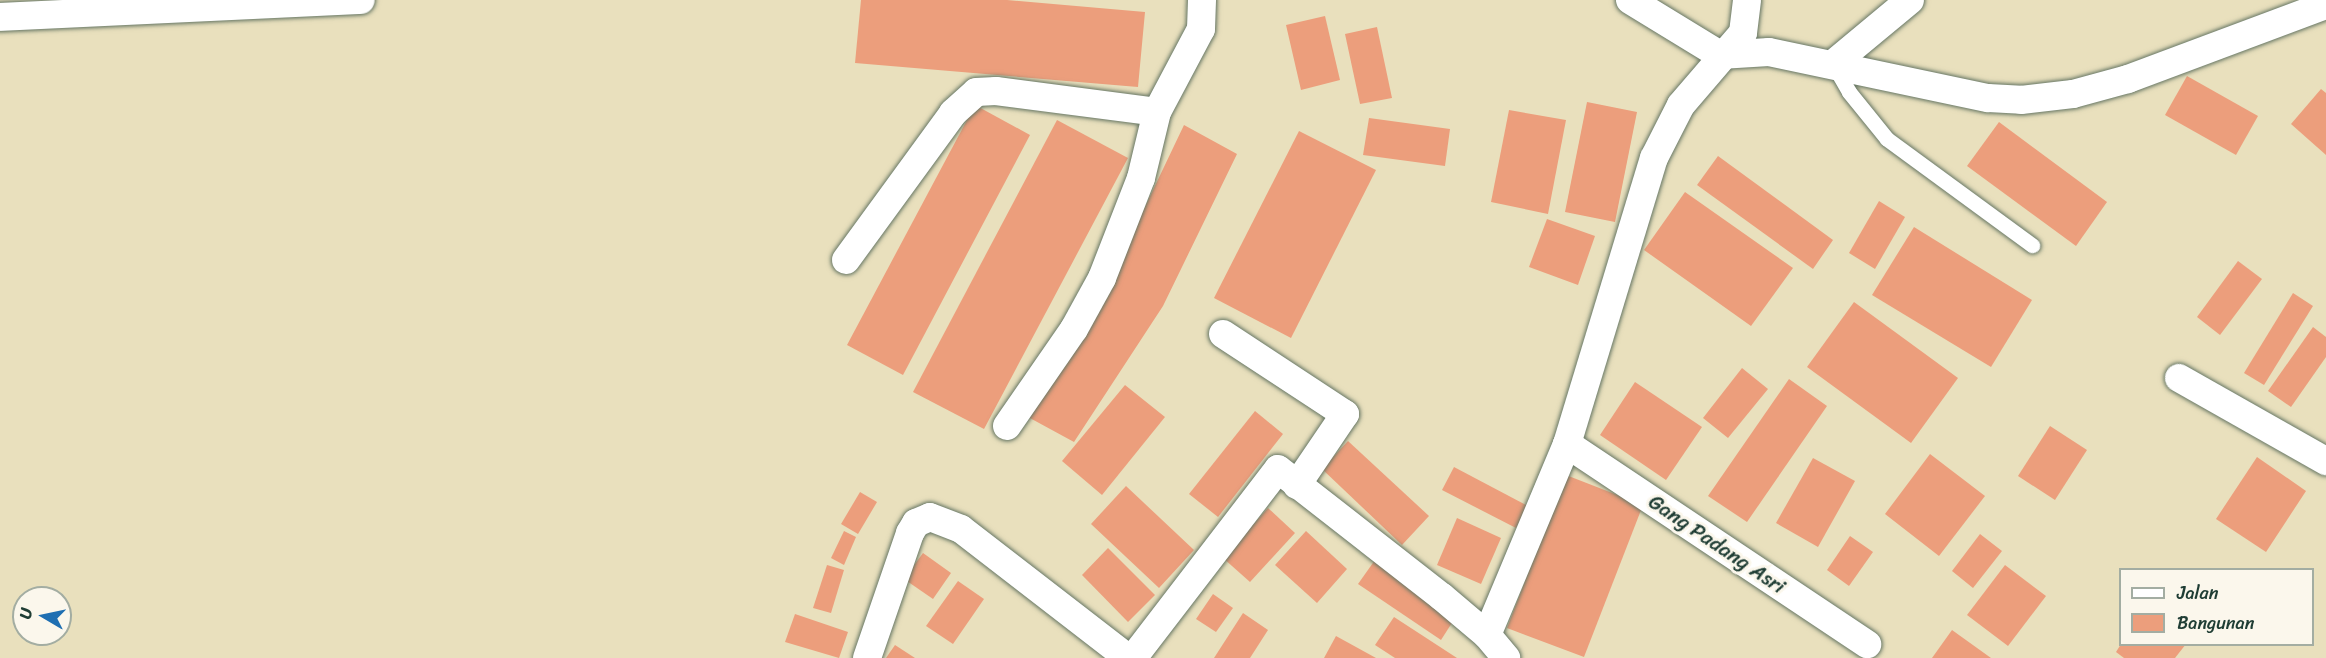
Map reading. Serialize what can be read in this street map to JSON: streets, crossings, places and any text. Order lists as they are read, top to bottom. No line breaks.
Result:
{"streets":{"street":["Gang Padang Asri"]},"legend":["Jalan","Bangunan"],"north":"left"}
